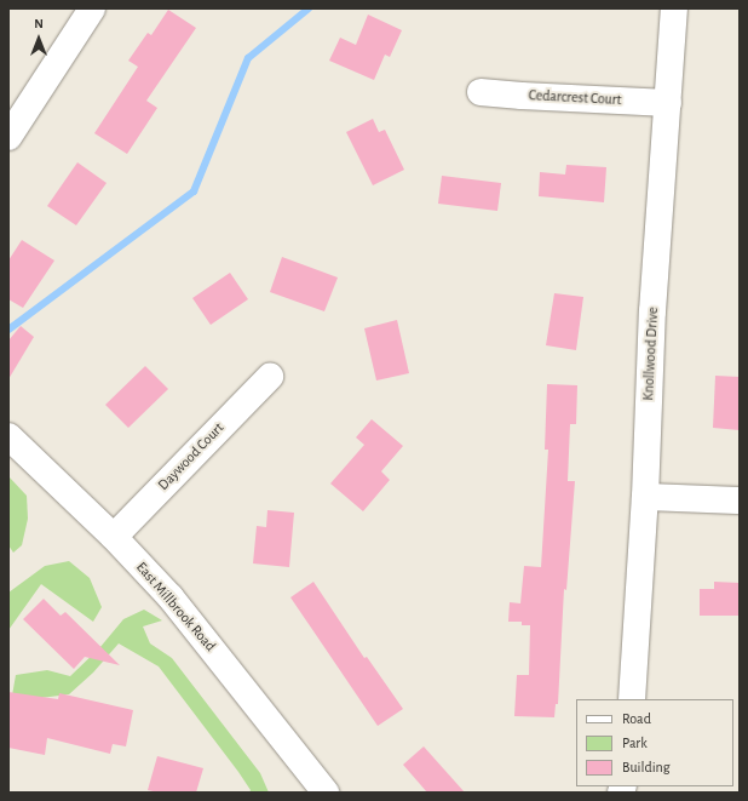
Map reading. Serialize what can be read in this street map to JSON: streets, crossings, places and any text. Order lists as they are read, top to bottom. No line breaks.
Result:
{"streets":{"street":["Cedarcrest Court","Knollwood Drive","Daywood Court","East Millbrook Road"]},"crossings":[["Cedarcrest Court","Knollwood Drive"],["Daywood Court","East Millbrook Road"]],"legend":["Road","Park","Building"],"north":"top"}
